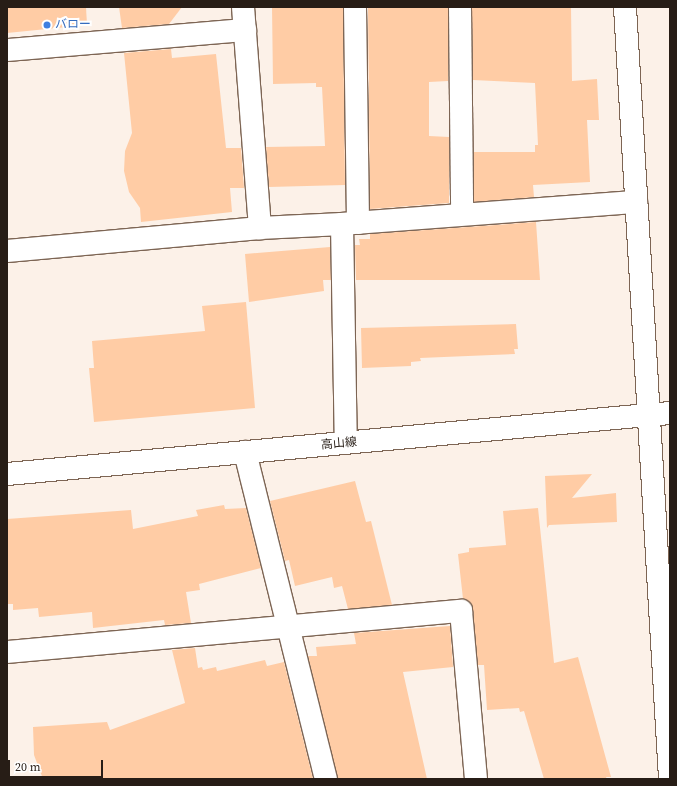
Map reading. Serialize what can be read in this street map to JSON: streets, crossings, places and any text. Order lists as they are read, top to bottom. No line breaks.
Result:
{"streets":{"street":["高山線"]},"places":["バロー"],"scale_bar":"20 m"}
